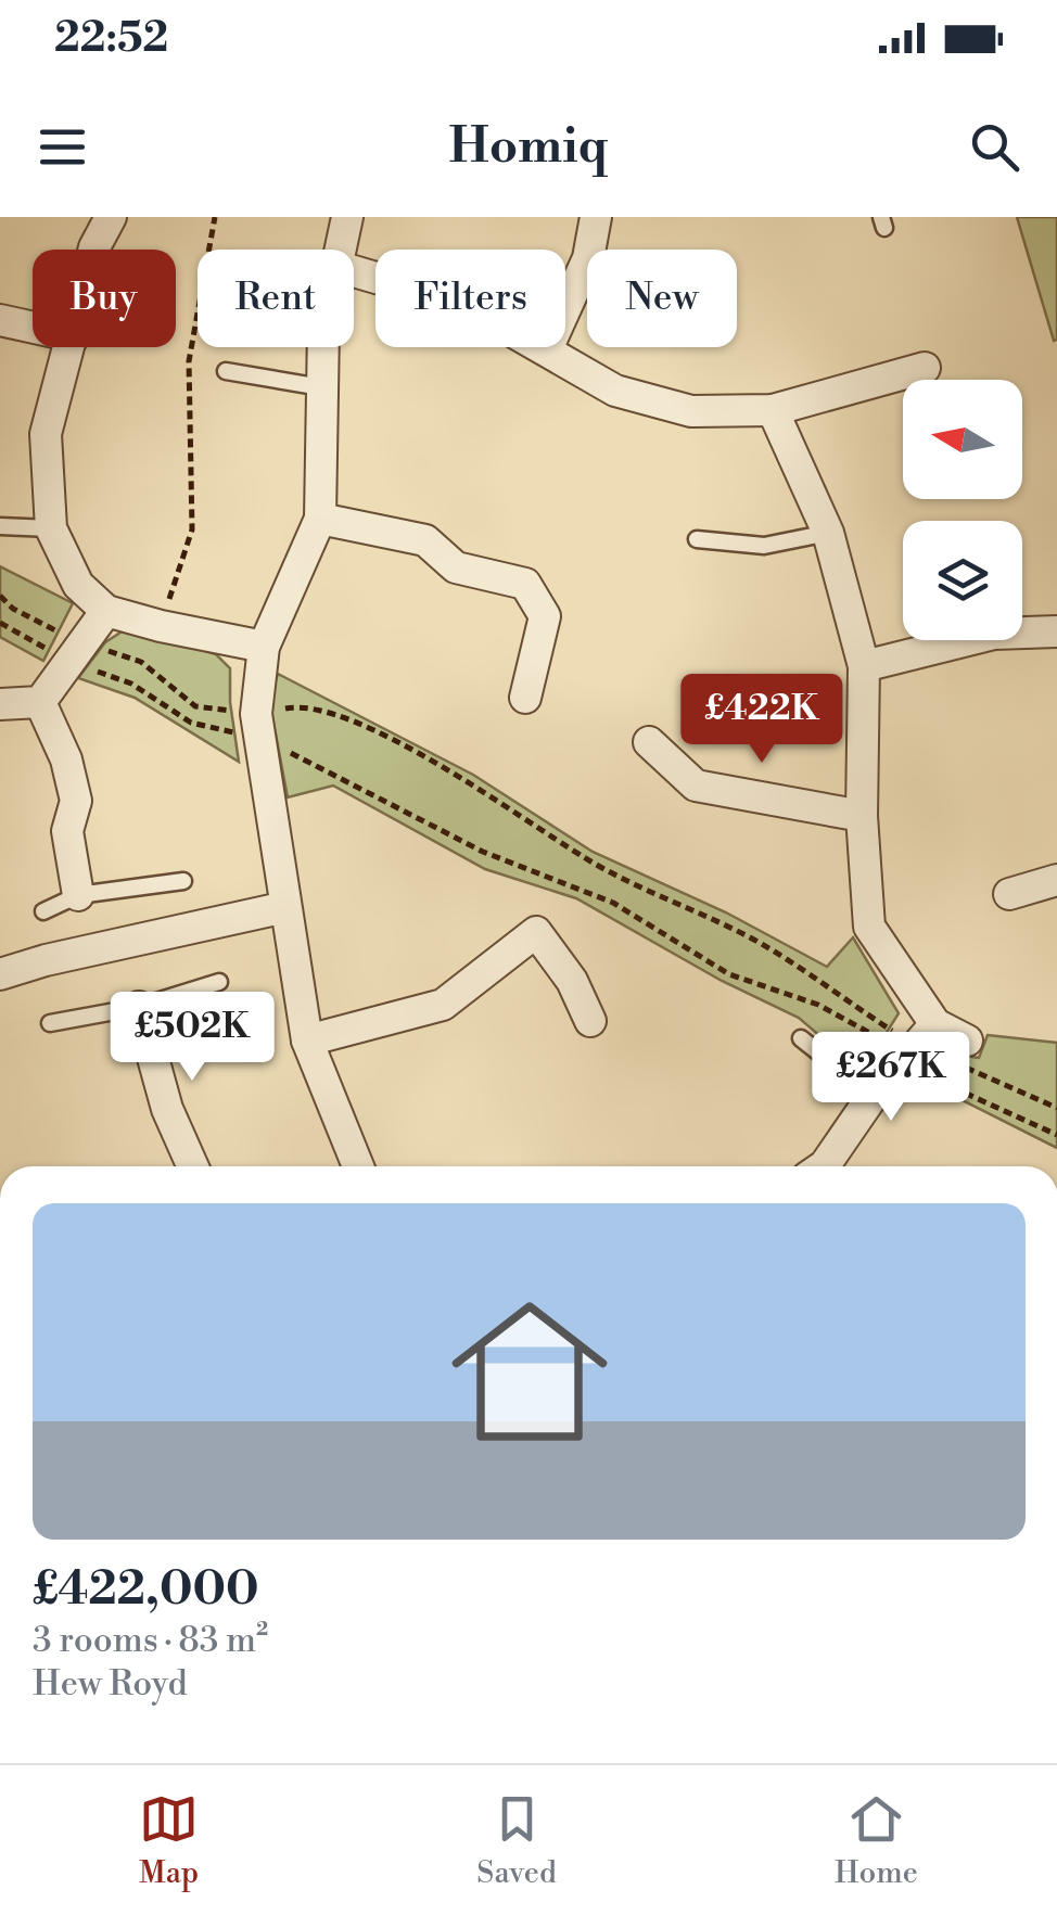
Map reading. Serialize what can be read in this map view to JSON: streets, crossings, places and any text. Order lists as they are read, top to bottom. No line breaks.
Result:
{"north":"left","page":{"status":"22:52","header":"Homiq","chip":["Buy","Rent","Filters","New"],"price":["£422K","£502K","£267K"],"list":[{"name":"£422,000","note":"3 rooms · 83 m² · Hew Royd"}],"tabs":["Map","Saved","Home"]}}
